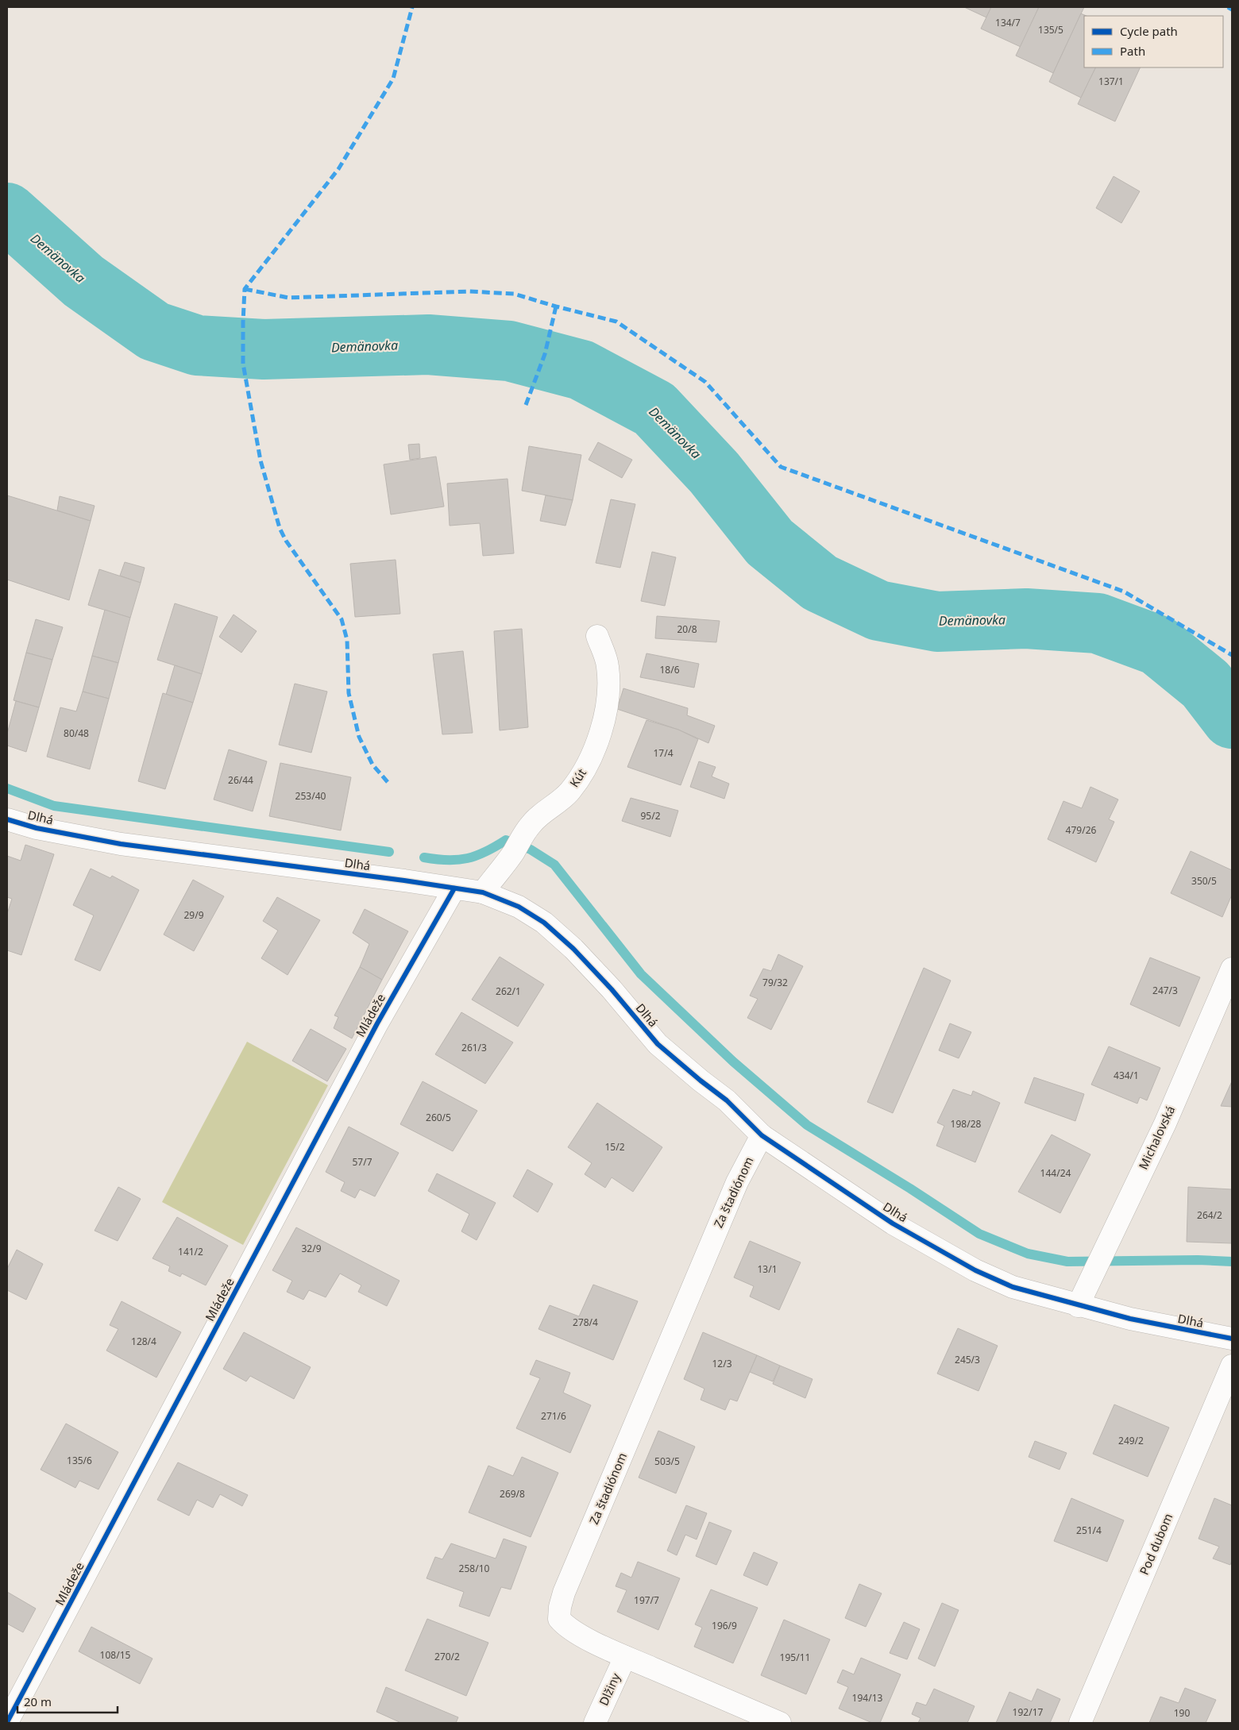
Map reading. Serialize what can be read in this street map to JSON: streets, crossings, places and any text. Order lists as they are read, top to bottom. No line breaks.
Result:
{"streets":{"street":["Kút","Dlhá","Mládeže","Michalovská","Za štadiónom","Pod dubom","Dlžiny"]},"crossings":[["Kút","Dlhá"],["Dlhá","Mládeže"],["Dlhá","Michalovská"],["Dlhá","Za štadiónom"],["Za štadiónom","Dlžiny"]],"water":["Demänovka"],"house_numbers":["134/7","135/5","137/1","20/8","18/6","80/48","17/4","26/44","253/40","95/2","479/26","350/5","29/9","79/32","247/3","262/1","261/3","434/1","260/5","198/28","15/2","57/7","144/24","264/2","32/9","141/2","13/1","278/4","128/4","245/3","12/3","271/6","249/2","135/6","503/5","269/8","251/4","258/10","197/7","196/9","108/15","270/2","195/11","194/13","192/17","190"],"legend":["Cycle path","Path"],"scale_bar":"20 m"}
